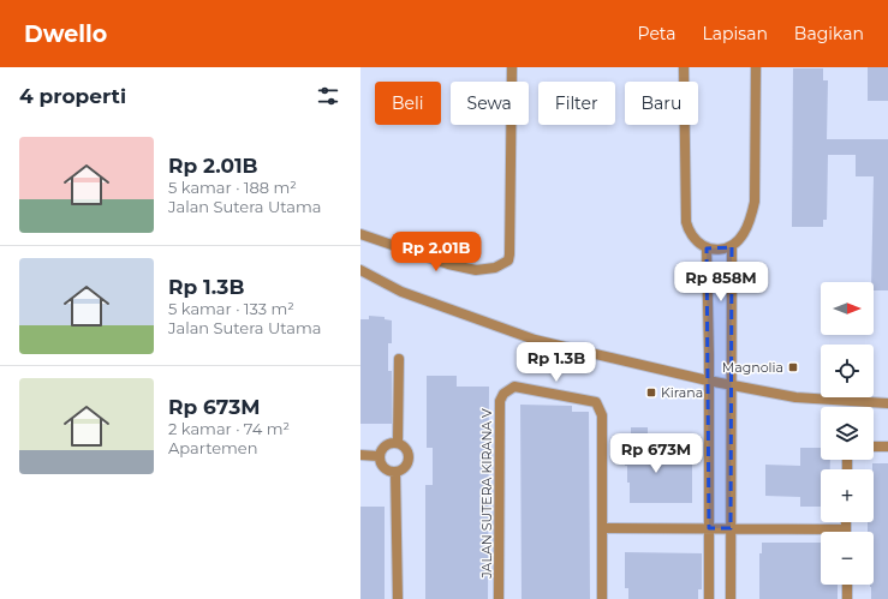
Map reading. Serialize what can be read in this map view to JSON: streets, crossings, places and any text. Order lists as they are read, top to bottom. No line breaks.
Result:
{"streets":{"street":["JALAN SUTERA KIRANA V"]},"places":{"transit":["Magnolia","Kirana"]},"north":"right","page":{"header":"Dwello","nav":["Peta","Lapisan","Bagikan"],"heading":"4 properti","chip":["Beli","Sewa","Filter","Baru"],"list":[{"name":"Rp 2.01B","note":"5 kamar · 188 m² · Jalan Sutera Utama"},{"name":"Rp 1.3B","note":"5 kamar · 133 m² · Jalan Sutera Utama"},{"name":"Rp 673M","note":"2 kamar · 74 m² · Apartemen"}],"price":["Rp 2.01B","Rp 858M","Rp 1.3B","Rp 673M"],"map_buttons":["+","−"]}}
